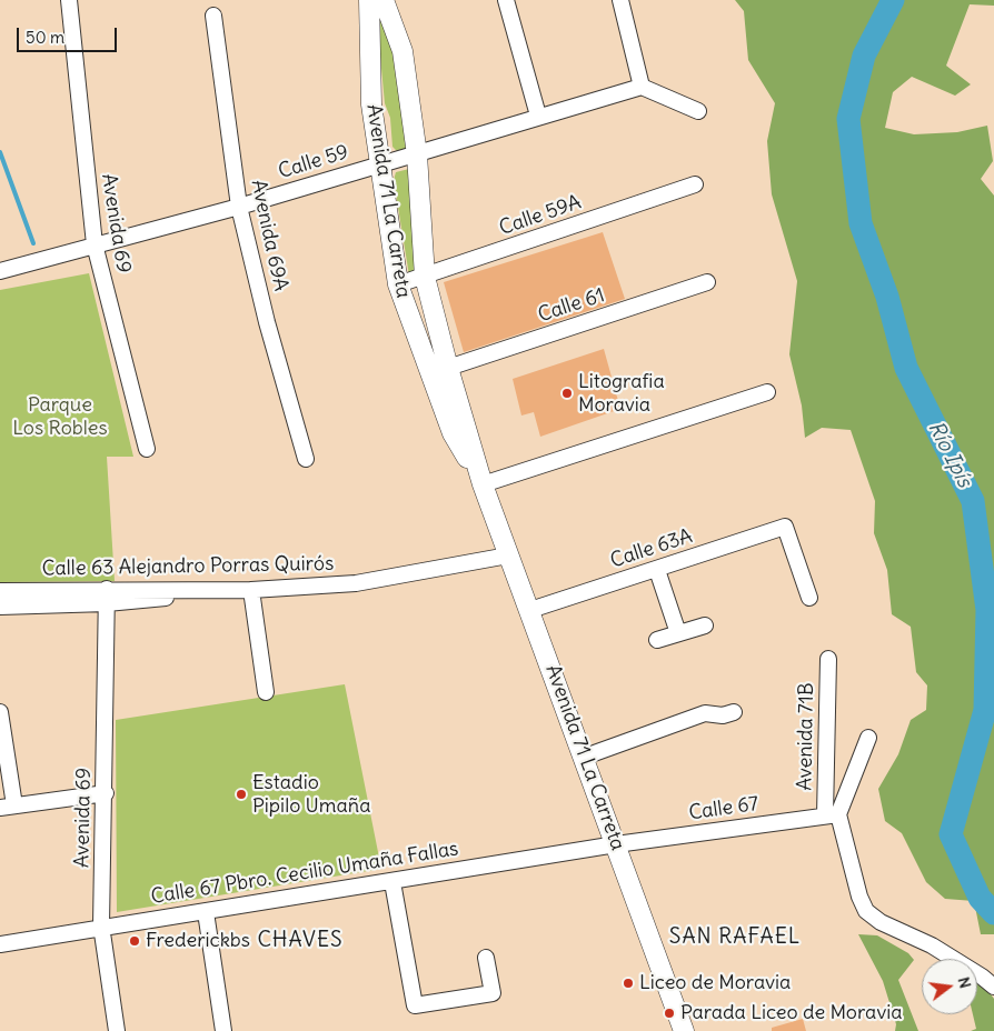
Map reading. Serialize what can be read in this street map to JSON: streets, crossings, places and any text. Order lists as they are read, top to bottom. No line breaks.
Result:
{"streets":{"street":["Calle 59","Avenida 71 La Carreta","Calle 59A","Avenida 69","Avenida 69A","Calle 61","Calle 63A","Calle 63 Alejandro Porras Quirós","Avenida 71B","Calle 67","Calle 67 Pbro. Cecilio Umaña Fallas"]},"crossings":[["Calle 59","Avenida 71 La Carreta"],["Calle 59","Avenida 69"],["Calle 59","Avenida 69A"],["Avenida 71 La Carreta","Calle 59A"],["Avenida 71 La Carreta","Calle 61"],["Avenida 71 La Carreta","Calle 63A"],["Avenida 71 La Carreta","Calle 63 Alejandro Porras Quirós"],["Avenida 71 La Carreta","Calle 67"],["Avenida 71 La Carreta","Calle 67 Pbro. Cecilio Umaña Fallas"],["Avenida 69","Calle 63 Alejandro Porras Quirós"],["Avenida 69","Calle 67 Pbro. Cecilio Umaña Fallas"],["Avenida 71B","Calle 67"],["Calle 67","Calle 67 Pbro. Cecilio Umaña Fallas"]],"districts":["SAN RAFAEL","CHAVES"],"water":["Río Ipís"],"parks":["Parque Los Robles"],"places":["Litografia Moravia","Estadio Pipilo Umaña","Frederickbs","Liceo de Moravia","Parada Liceo de Moravia"],"scale_bar":"50 m","north":"right"}
